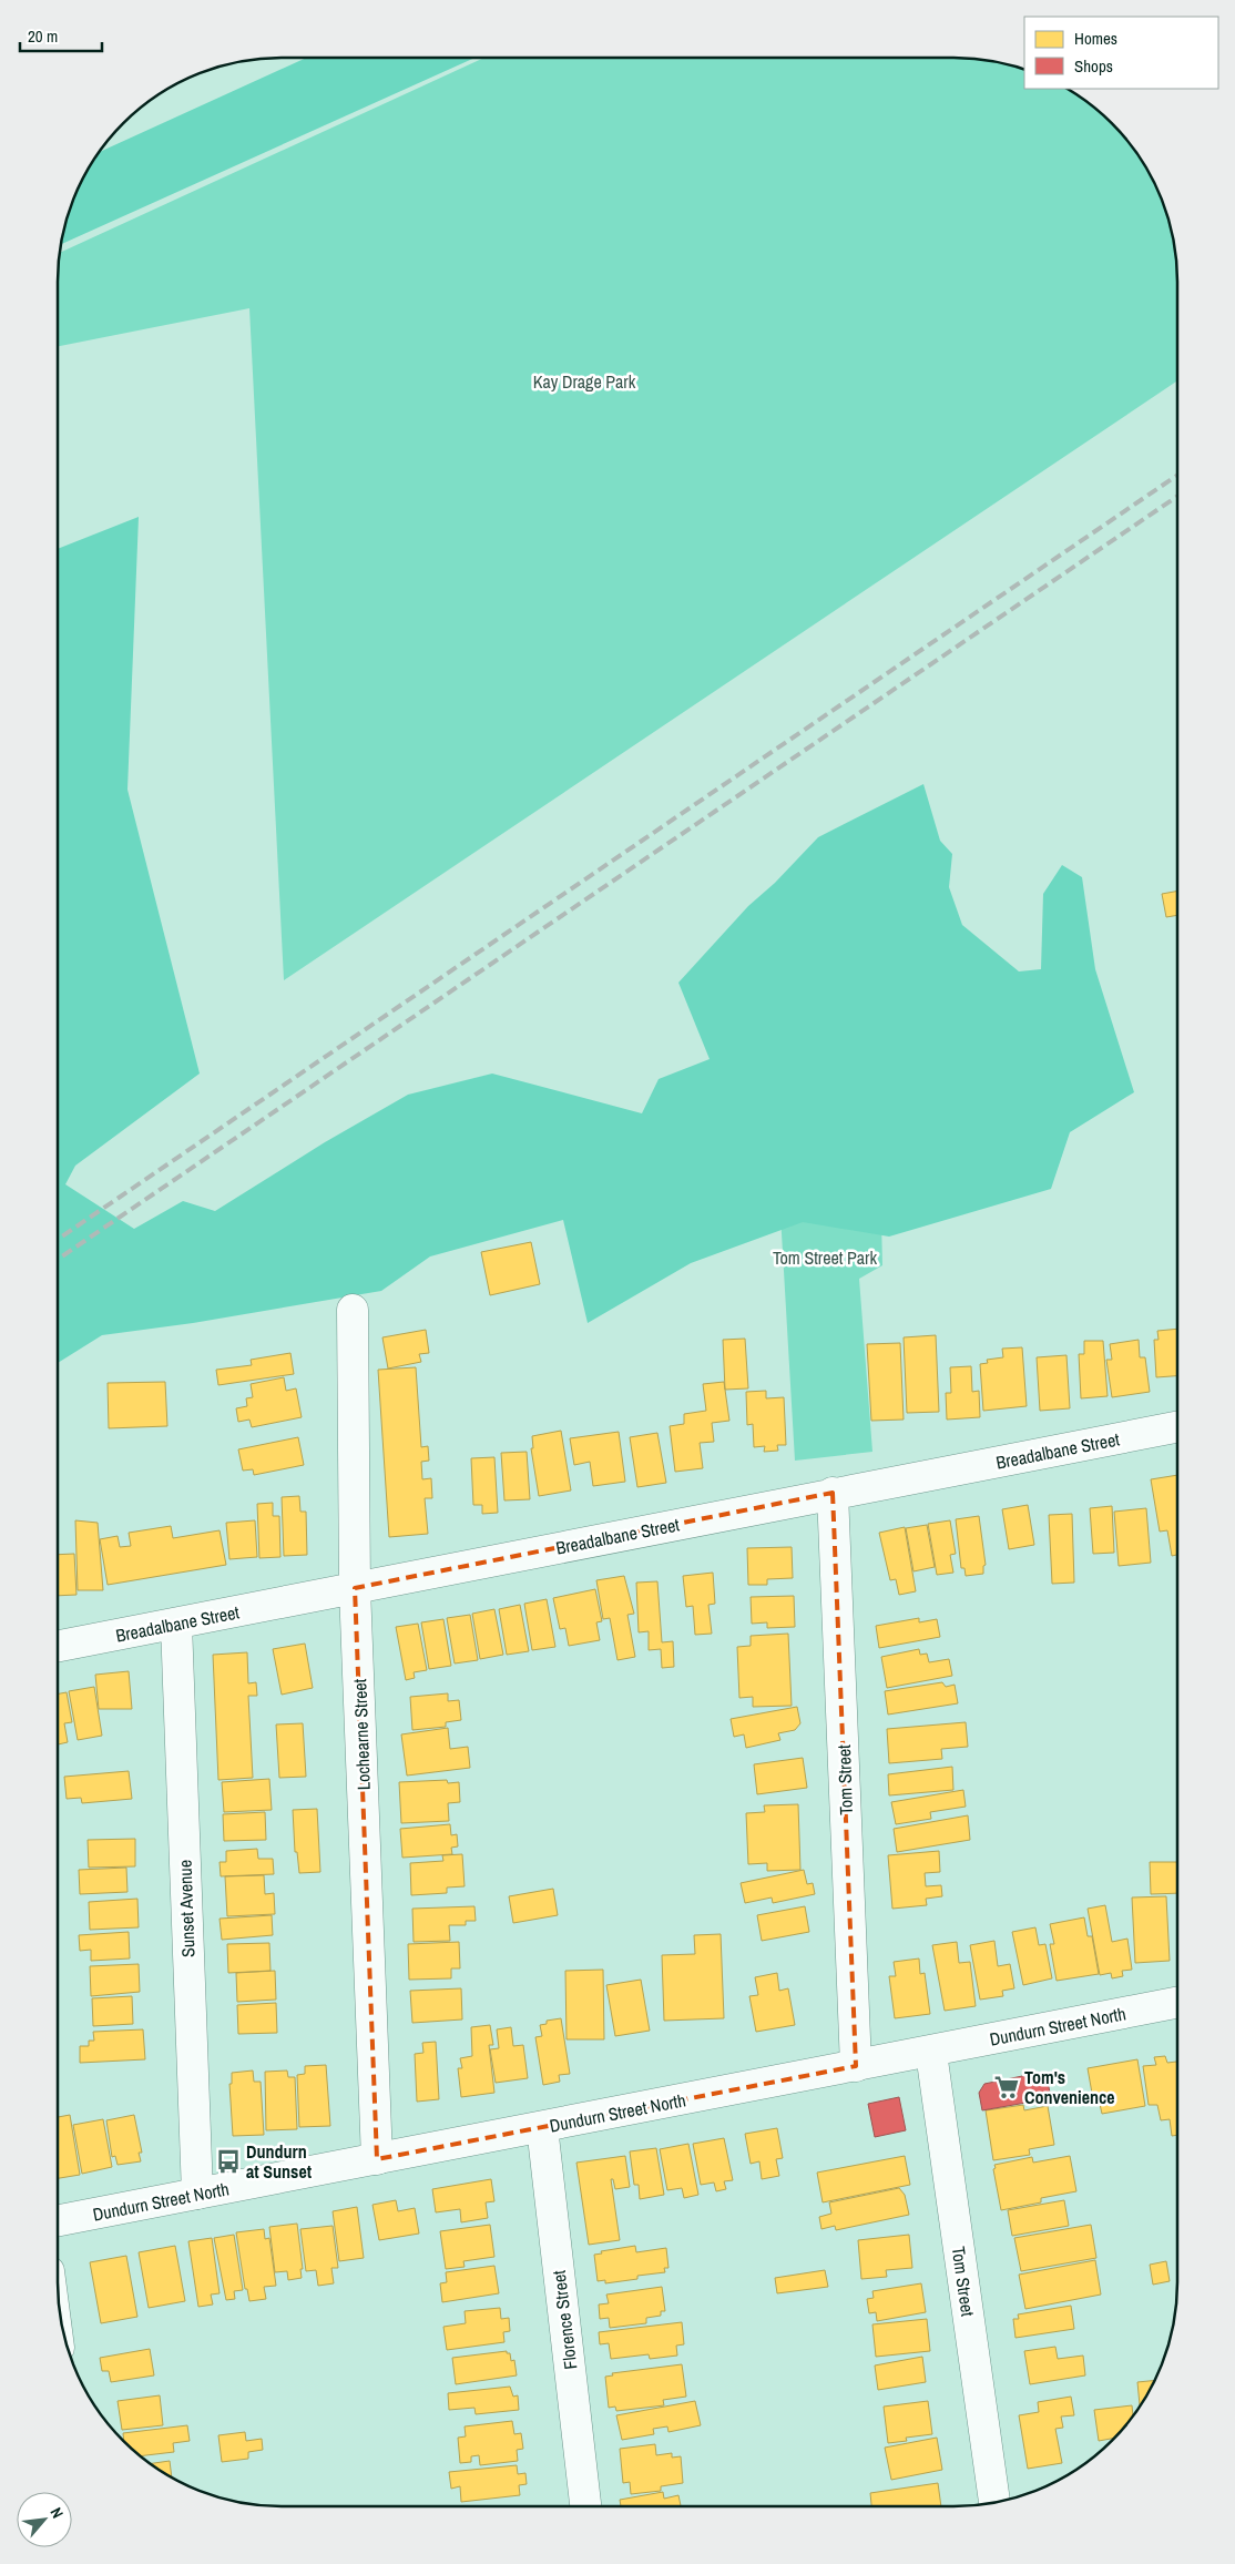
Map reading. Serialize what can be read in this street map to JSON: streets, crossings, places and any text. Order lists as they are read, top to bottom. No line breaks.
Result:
{"streets":{"street":["Breadalbane Street","Lochearne Street","Tom Street","Sunset Avenue","Dundurn Street North","Florence Street"]},"crossings":[["Breadalbane Street","Lochearne Street"],["Breadalbane Street","Tom Street"],["Breadalbane Street","Sunset Avenue"],["Lochearne Street","Dundurn Street North"],["Tom Street","Dundurn Street North"],["Sunset Avenue","Dundurn Street North"],["Dundurn Street North","Florence Street"]],"parks":["Kay Drage Park","Tom Street Park"],"places":{"supermarket":["Tom's Convenience"],"bus stop":["Dundurn at Sunset"]},"legend":["Homes","Shops"],"scale_bar":"20 m","north":"top right"}
